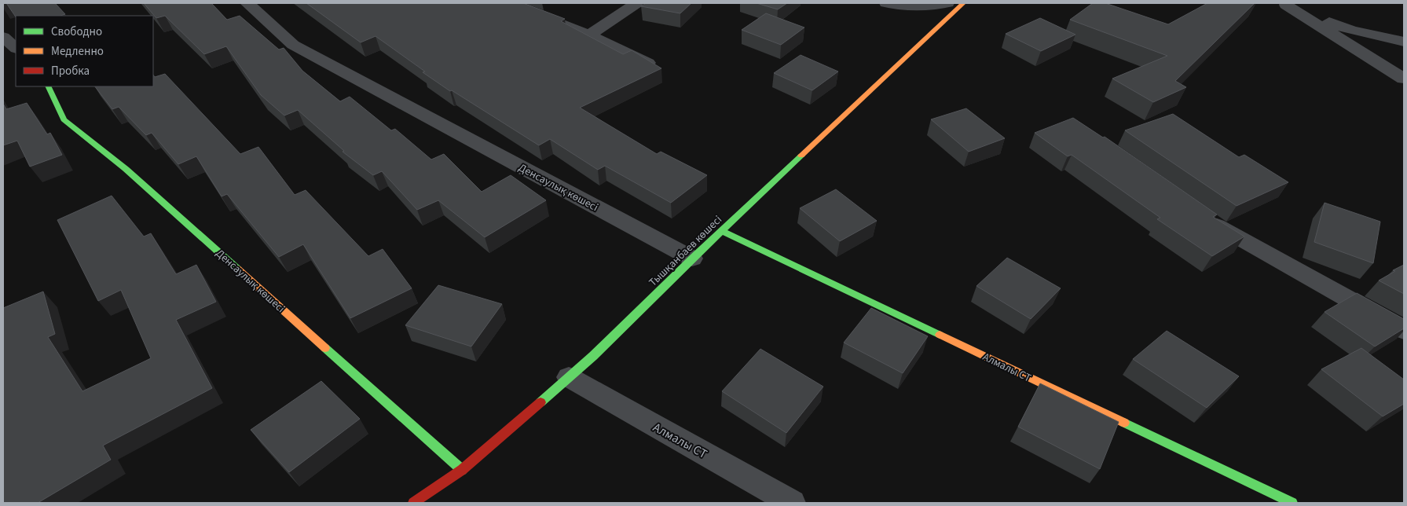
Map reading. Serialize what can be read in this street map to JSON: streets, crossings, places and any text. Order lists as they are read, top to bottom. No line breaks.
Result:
{"streets":{"street":["Денсаулық көшесі","Тышқанбаев көшесі","Алмалы СТ"]},"crossings":[["Денсаулық көшесі","Тышқанбаев көшесі"],["Тышқанбаев көшесі","Алмалы СТ"]],"legend":["Свободно","Медленно","Пробка"]}
